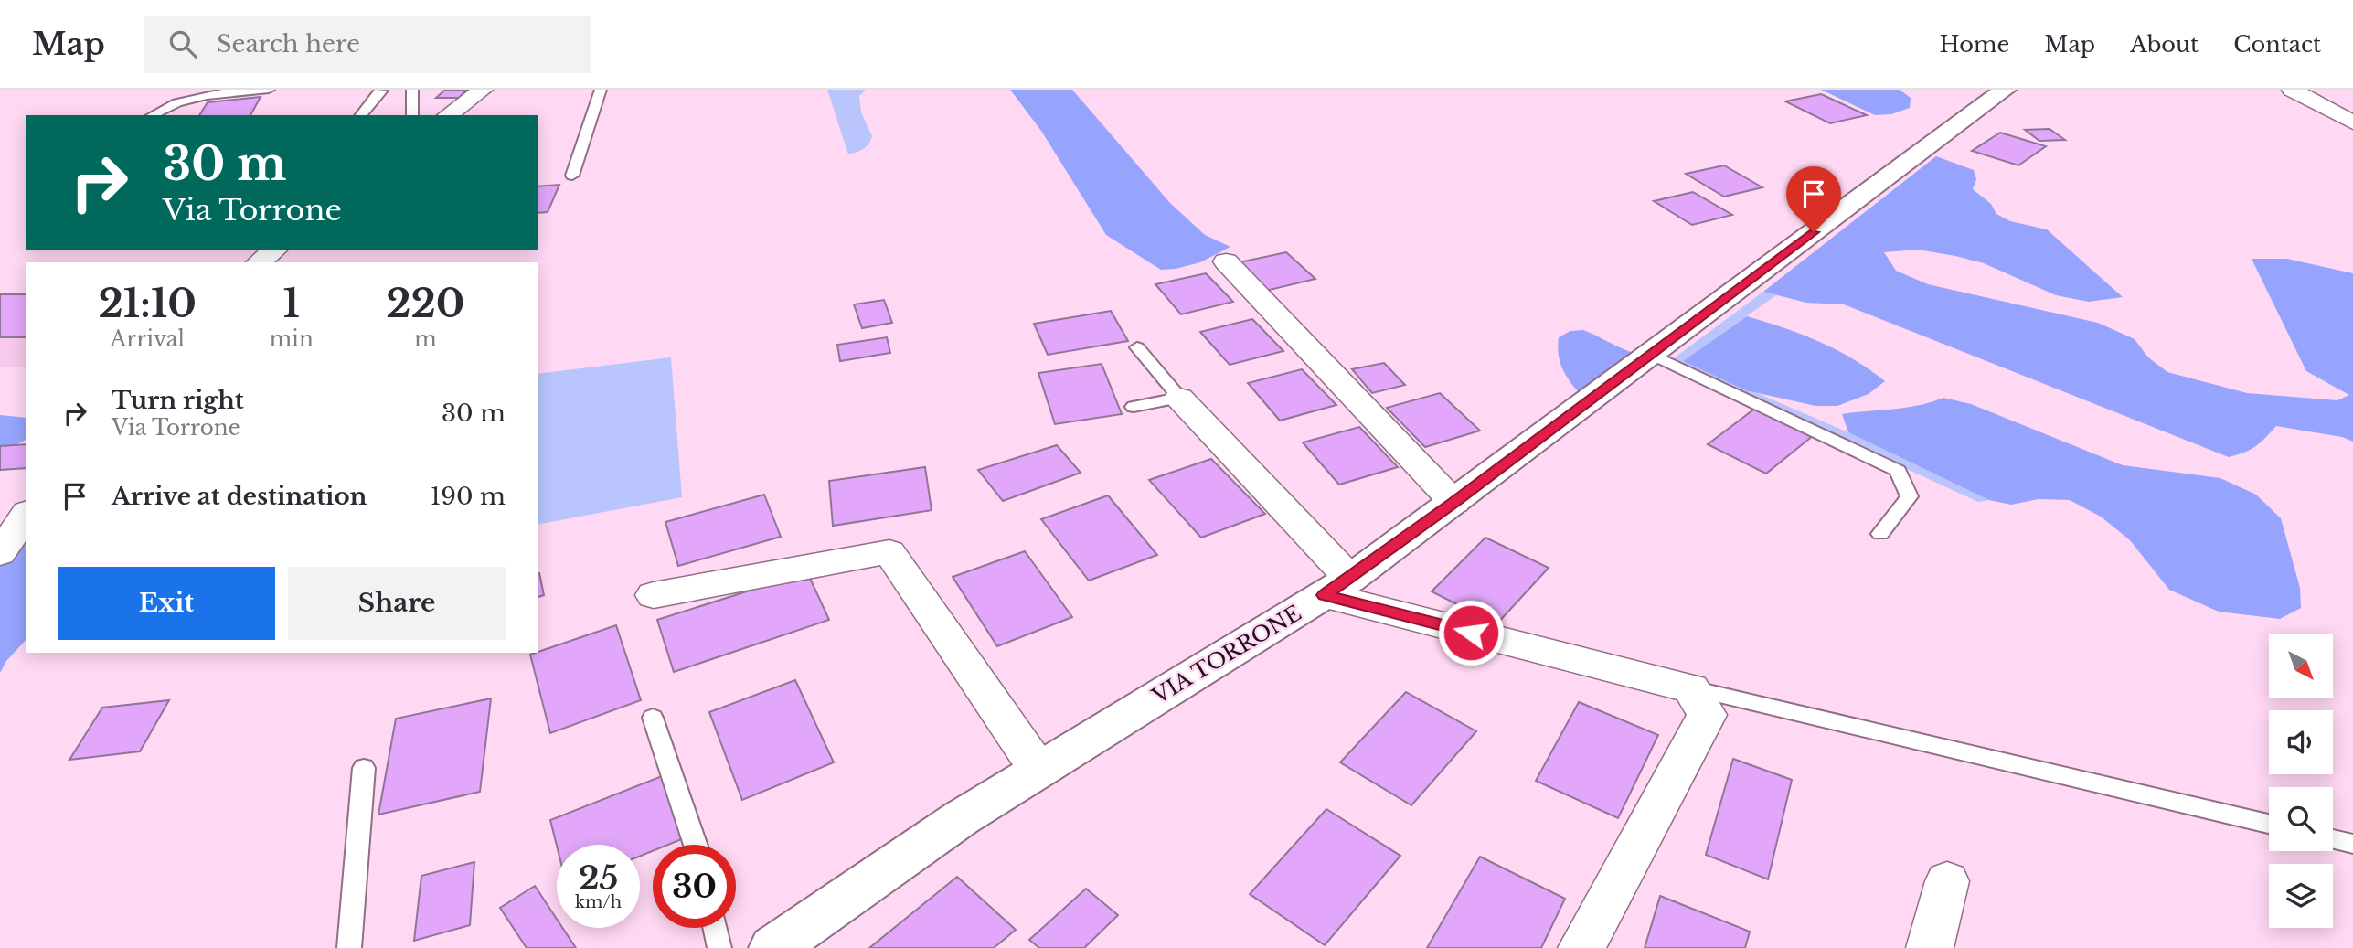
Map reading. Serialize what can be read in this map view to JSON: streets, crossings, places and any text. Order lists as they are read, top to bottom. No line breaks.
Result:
{"streets":{"main road":["VIA TORRONE"]},"north":"bottom right","page":{"header":"Map","search":"Search here","nav":["Home","Map","About","Contact"],"turn":["30 m","Via Torrone"],"eta":["21:10","Arrival","1","min","220","m"],"list":[{"name":"Turn right","note":"Via Torrone","value":"30 m"},{"name":"Arrive at destination","value":"190 m"}],"buttons":["Exit","Share"],"speed":"25 km/h","limit":"30"}}
